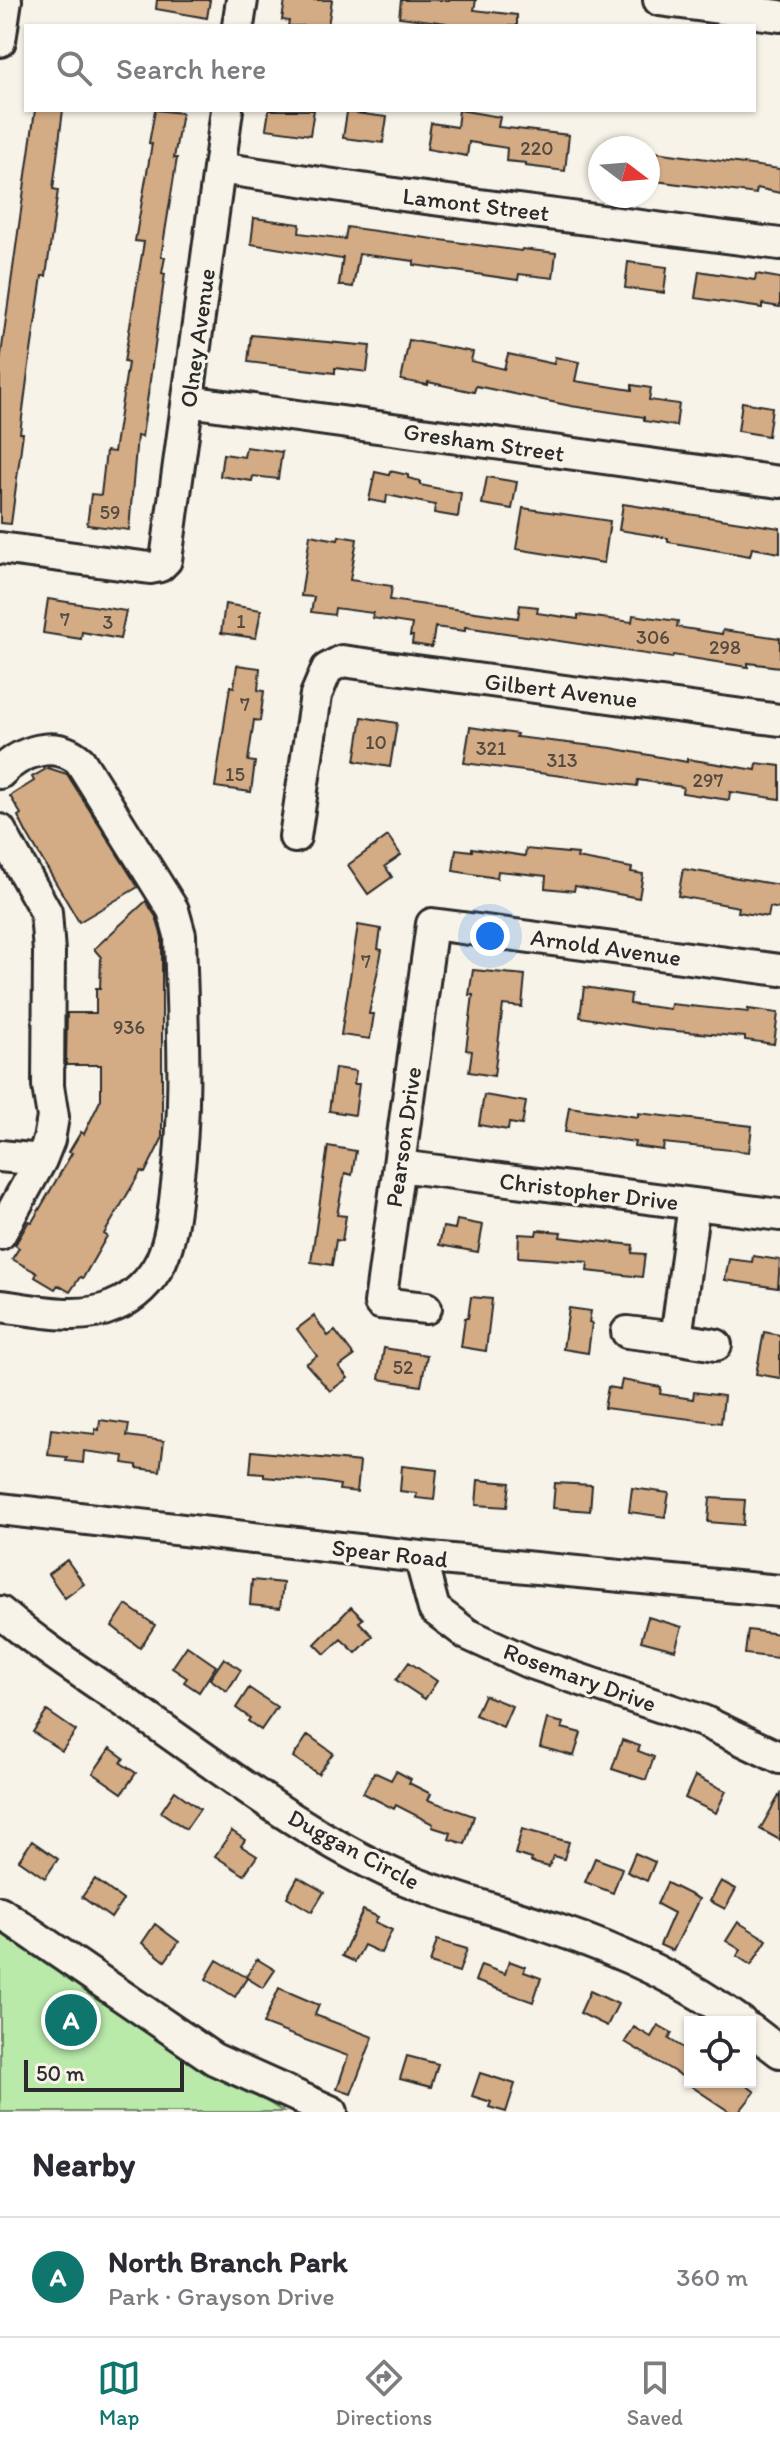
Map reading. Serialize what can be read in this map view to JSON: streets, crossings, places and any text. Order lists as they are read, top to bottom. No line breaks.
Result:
{"streets":{"street":["Lamont Street","Olney Avenue","Gresham Street","Gilbert Avenue","Arnold Avenue","Pearson Drive","Christopher Drive","Spear Road","Rosemary Drive","Duggan Circle"]},"crossings":[["Lamont Street","Olney Avenue"],["Olney Avenue","Gresham Street"],["Arnold Avenue","Pearson Drive"],["Pearson Drive","Christopher Drive"],["Spear Road","Rosemary Drive"]],"house_numbers":["220","59","7","1","3","306","298","7","10","321","313","15","297","7","936","52"],"scale_bar":"50 m","north":"right","page":{"search":"Search here","pins":"A","scale":"50 m","heading":"Nearby","list":[{"mark":"A","name":"North Branch Park","note":"Park · Grayson Drive","value":"360 m"}],"nav":["Map","Directions","Saved"]}}
